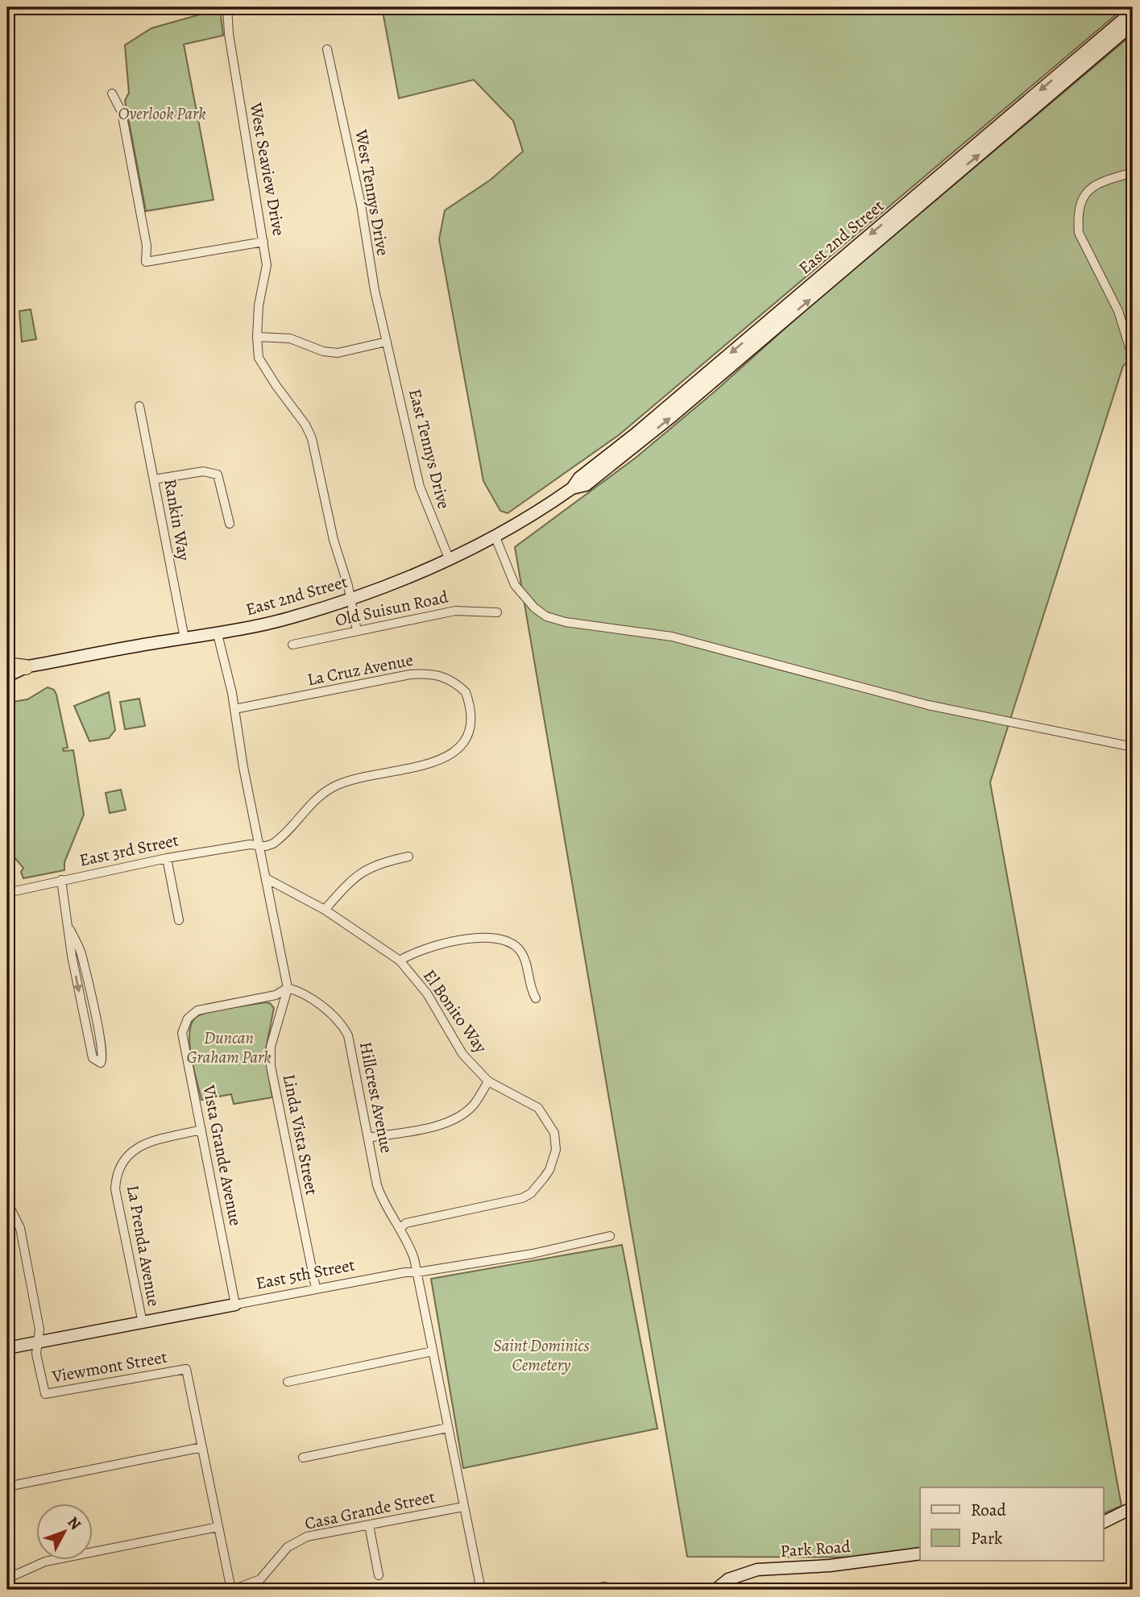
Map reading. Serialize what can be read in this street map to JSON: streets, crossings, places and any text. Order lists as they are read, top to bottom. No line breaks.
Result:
{"streets":{"main road":["East 2nd Street","East 5th Street","Park Road"],"street":["West Seaview Drive","West Tennys Drive","East Tennys Drive","Rankin Way","Old Suisun Road","La Cruz Avenue","East 3rd Street","El Bonito Way","Hillcrest Avenue","Linda Vista Street","Vista Grande Avenue","La Prenda Avenue","Viewmont Street","Casa Grande Street"]},"crossings":[["West Seaview Drive","East 2nd Street"],["West Seaview Drive","Old Suisun Road"],["West Tennys Drive","East Tennys Drive"],["East 2nd Street","East Tennys Drive"],["East 2nd Street","Rankin Way"],["La Cruz Avenue","East 3rd Street"],["El Bonito Way","Hillcrest Avenue"],["Hillcrest Avenue","Linda Vista Street"],["Hillcrest Avenue","Vista Grande Avenue"],["Hillcrest Avenue","East 5th Street"],["Hillcrest Avenue","Casa Grande Street"],["Linda Vista Street","Vista Grande Avenue"],["Linda Vista Street","East 5th Street"],["Vista Grande Avenue","La Prenda Avenue"],["Vista Grande Avenue","East 5th Street"],["La Prenda Avenue","East 5th Street"],["East 5th Street","Viewmont Street"],["Viewmont Street","Casa Grande Street"]],"parks":["Overlook Park","Duncan Graham Park","Saint Dominics Cemetery"],"legend":["Road","Park"],"north":"top right"}
